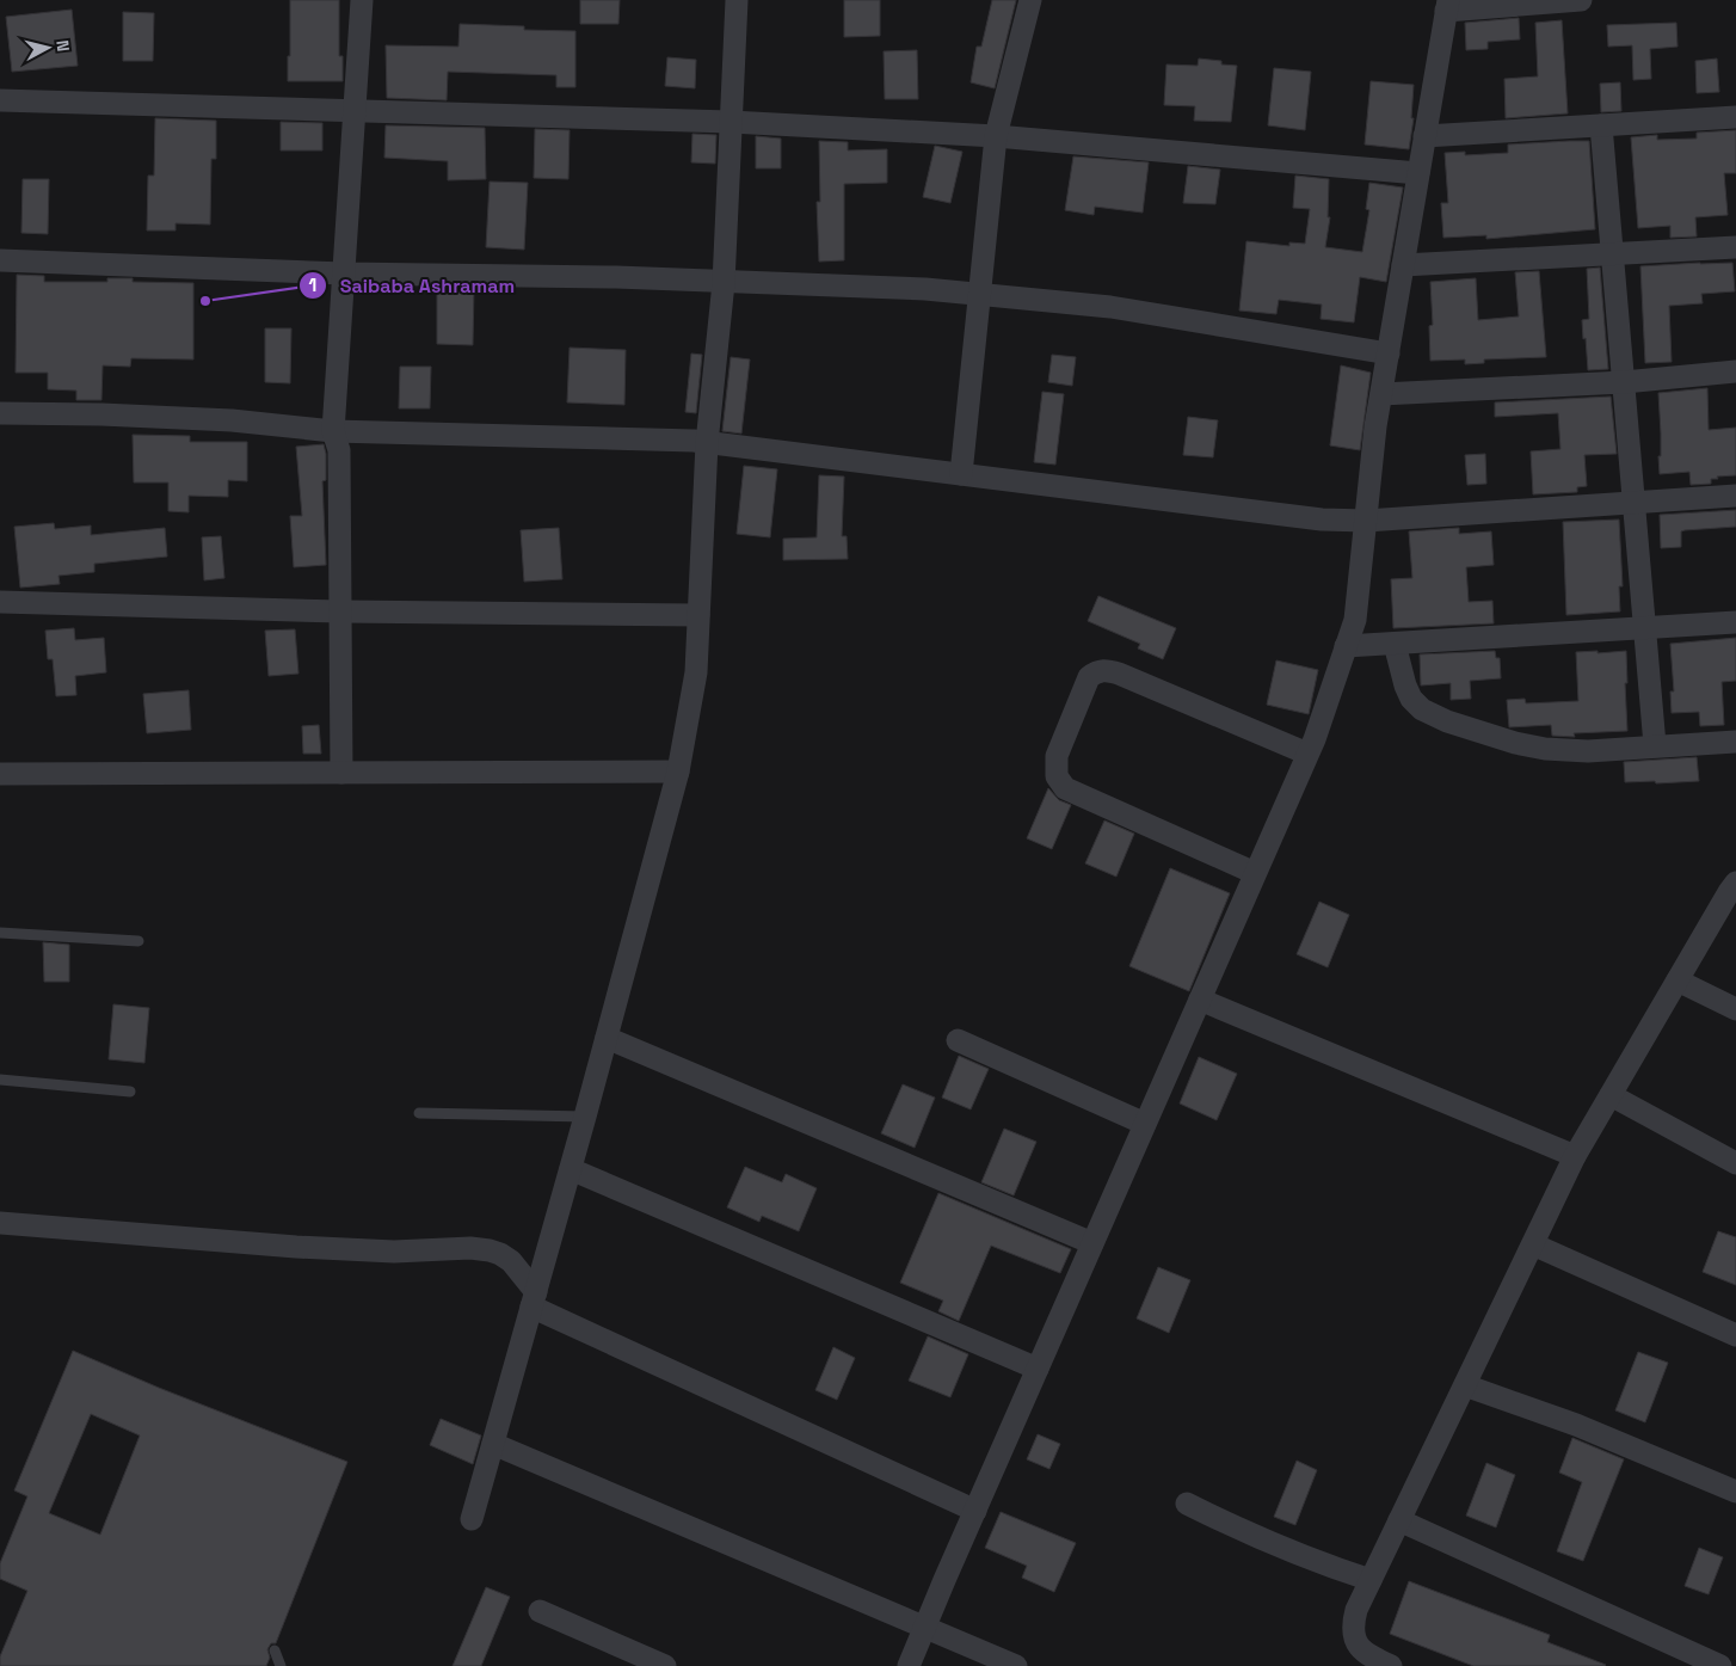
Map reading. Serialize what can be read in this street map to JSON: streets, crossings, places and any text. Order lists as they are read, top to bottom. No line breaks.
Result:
{"places":["Saibaba Ashramam"],"north":"right"}
